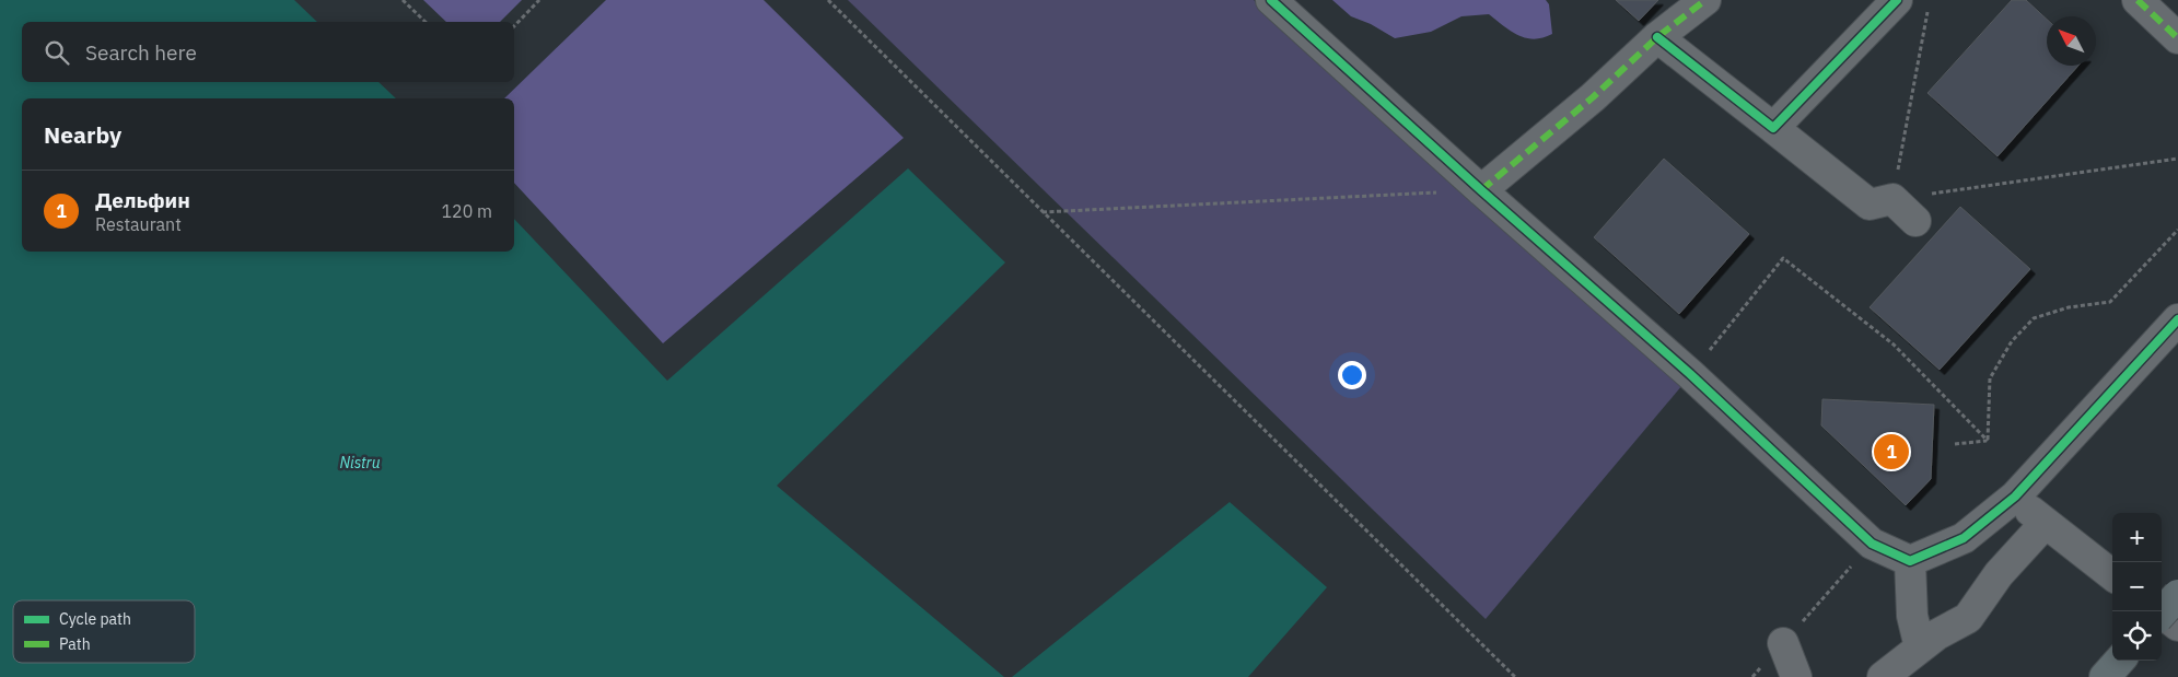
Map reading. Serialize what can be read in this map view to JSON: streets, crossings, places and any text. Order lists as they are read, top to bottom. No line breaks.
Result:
{"water":["Nistru"],"legend":["Cycle path","Path"],"north":"top left","page":{"search":"Search here","heading":"Nearby","list":[{"mark":"1","name":"Дельфин","note":"Restaurant","value":"120 m"}],"pins":"1","map_buttons":["+","−"]}}
